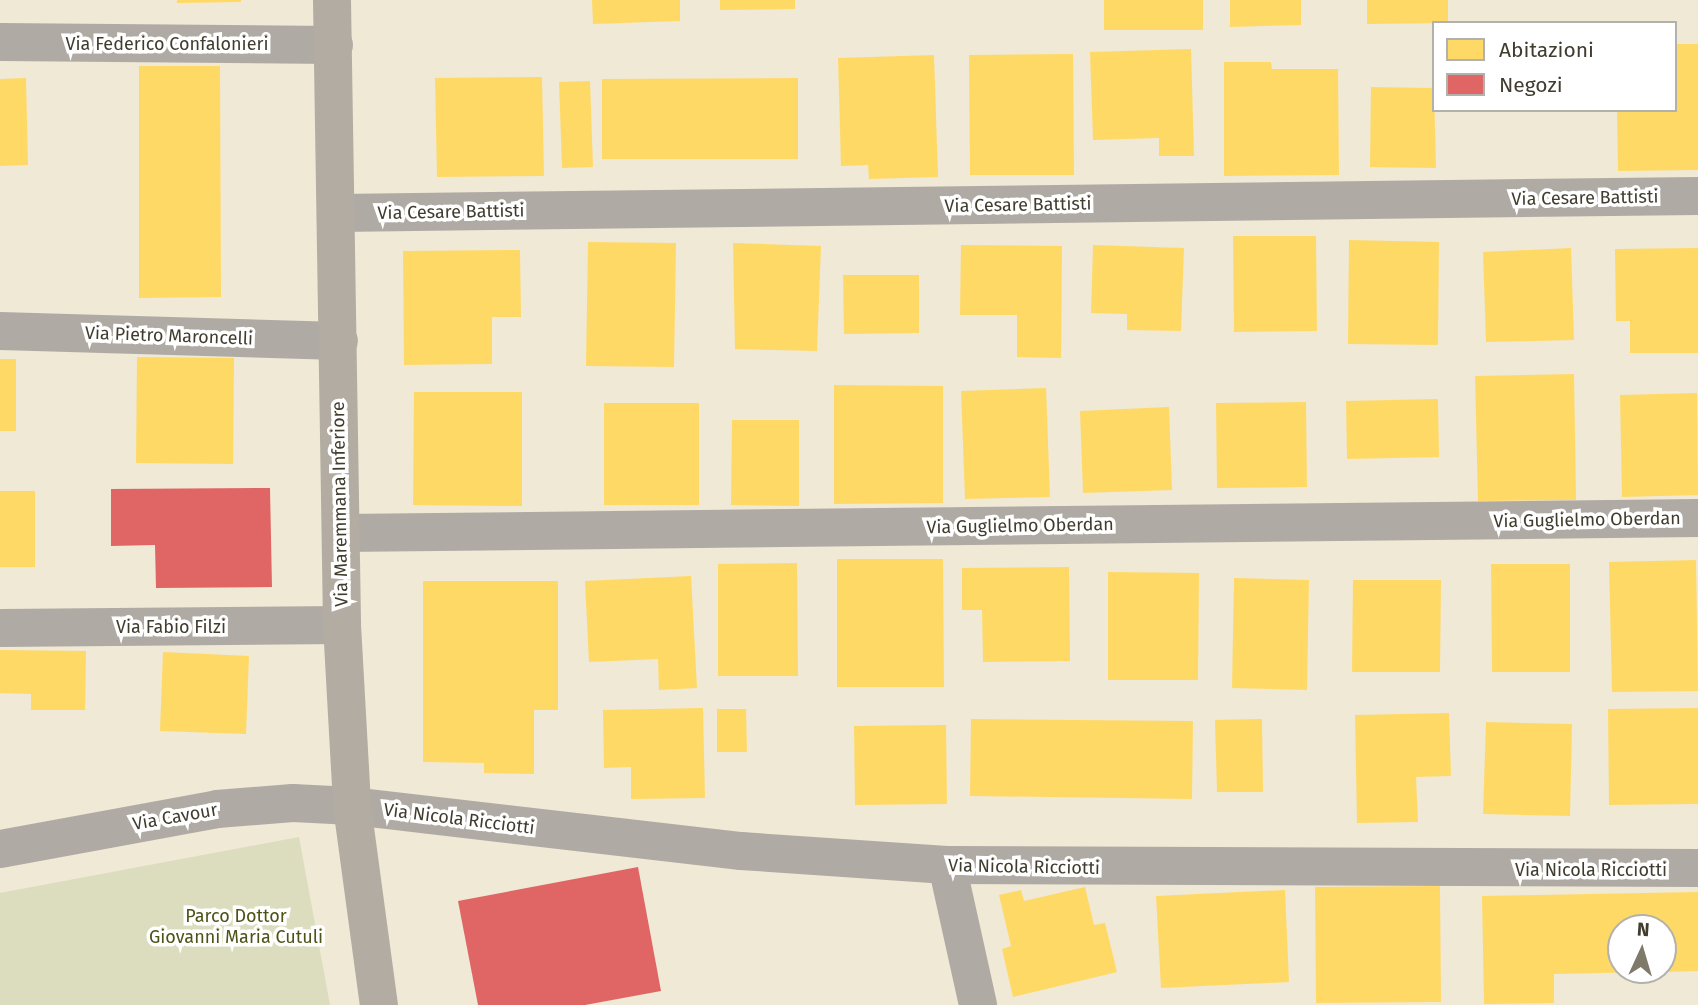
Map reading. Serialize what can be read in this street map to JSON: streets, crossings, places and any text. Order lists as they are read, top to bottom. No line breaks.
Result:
{"streets":{"main road":["Via Maremmana Inferiore"],"street":["Via Federico Confalonieri","Via Cesare Battisti","Via Pietro Maroncelli","Via Guglielmo Oberdan","Via Fabio Filzi","Via Cavour","Via Nicola Ricciotti"]},"crossings":[["Via Federico Confalonieri","Via Maremmana Inferiore"],["Via Cesare Battisti","Via Maremmana Inferiore"],["Via Pietro Maroncelli","Via Maremmana Inferiore"],["Via Maremmana Inferiore","Via Guglielmo Oberdan"],["Via Maremmana Inferiore","Via Fabio Filzi"],["Via Maremmana Inferiore","Via Cavour"],["Via Maremmana Inferiore","Via Nicola Ricciotti"],["Via Cavour","Via Nicola Ricciotti"]],"parks":["Parco Dottor Giovanni Maria Cutuli"],"legend":["Abitazioni","Negozi"],"north":"top"}
